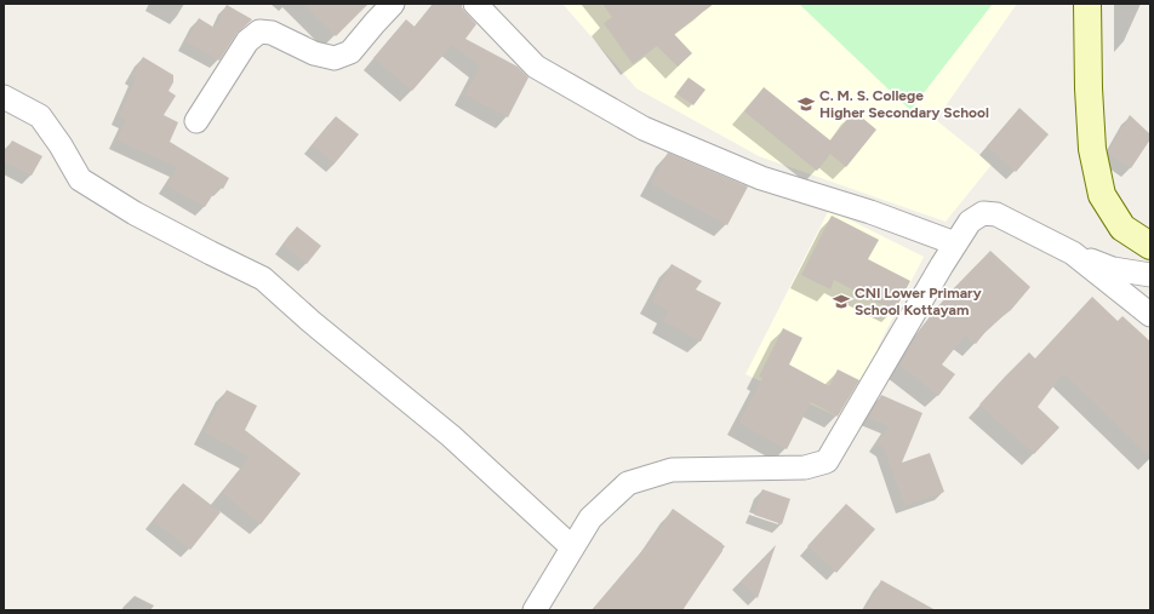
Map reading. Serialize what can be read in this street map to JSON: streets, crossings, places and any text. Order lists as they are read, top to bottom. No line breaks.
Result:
{"places":{"school or university":["C. M. S. College Higher Secondary School","CNI Lower Primary School Kottayam"]}}
